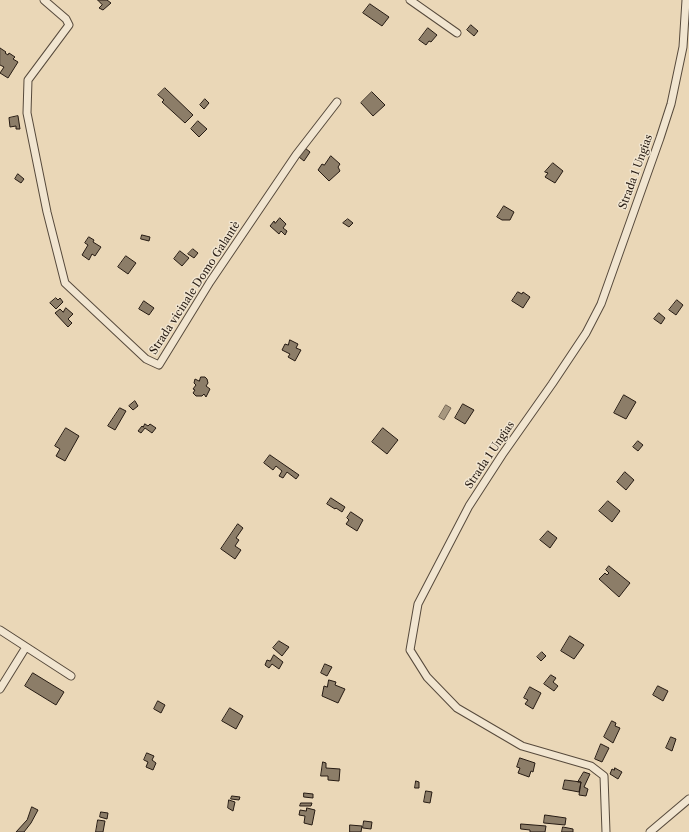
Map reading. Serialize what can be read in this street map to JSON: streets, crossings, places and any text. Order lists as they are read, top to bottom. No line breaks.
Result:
{"streets":{"street":["Strada 1 Ungias","Strada vicinale Domo Galantè"]}}
